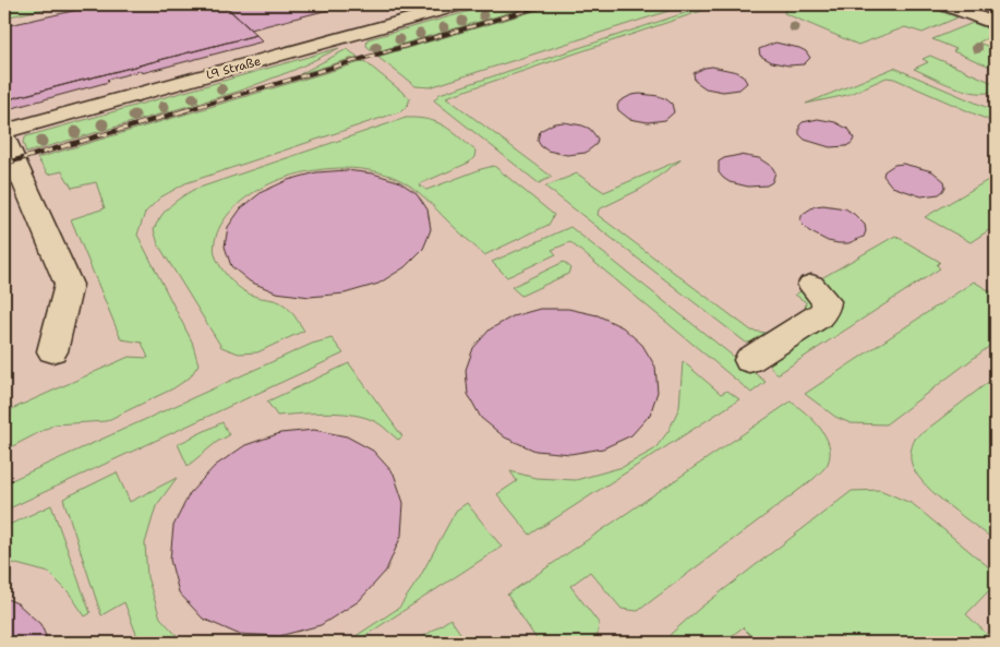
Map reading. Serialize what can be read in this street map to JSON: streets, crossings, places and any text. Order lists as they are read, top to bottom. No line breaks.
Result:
{"streets":{"lane":["L9 Straße"]}}
